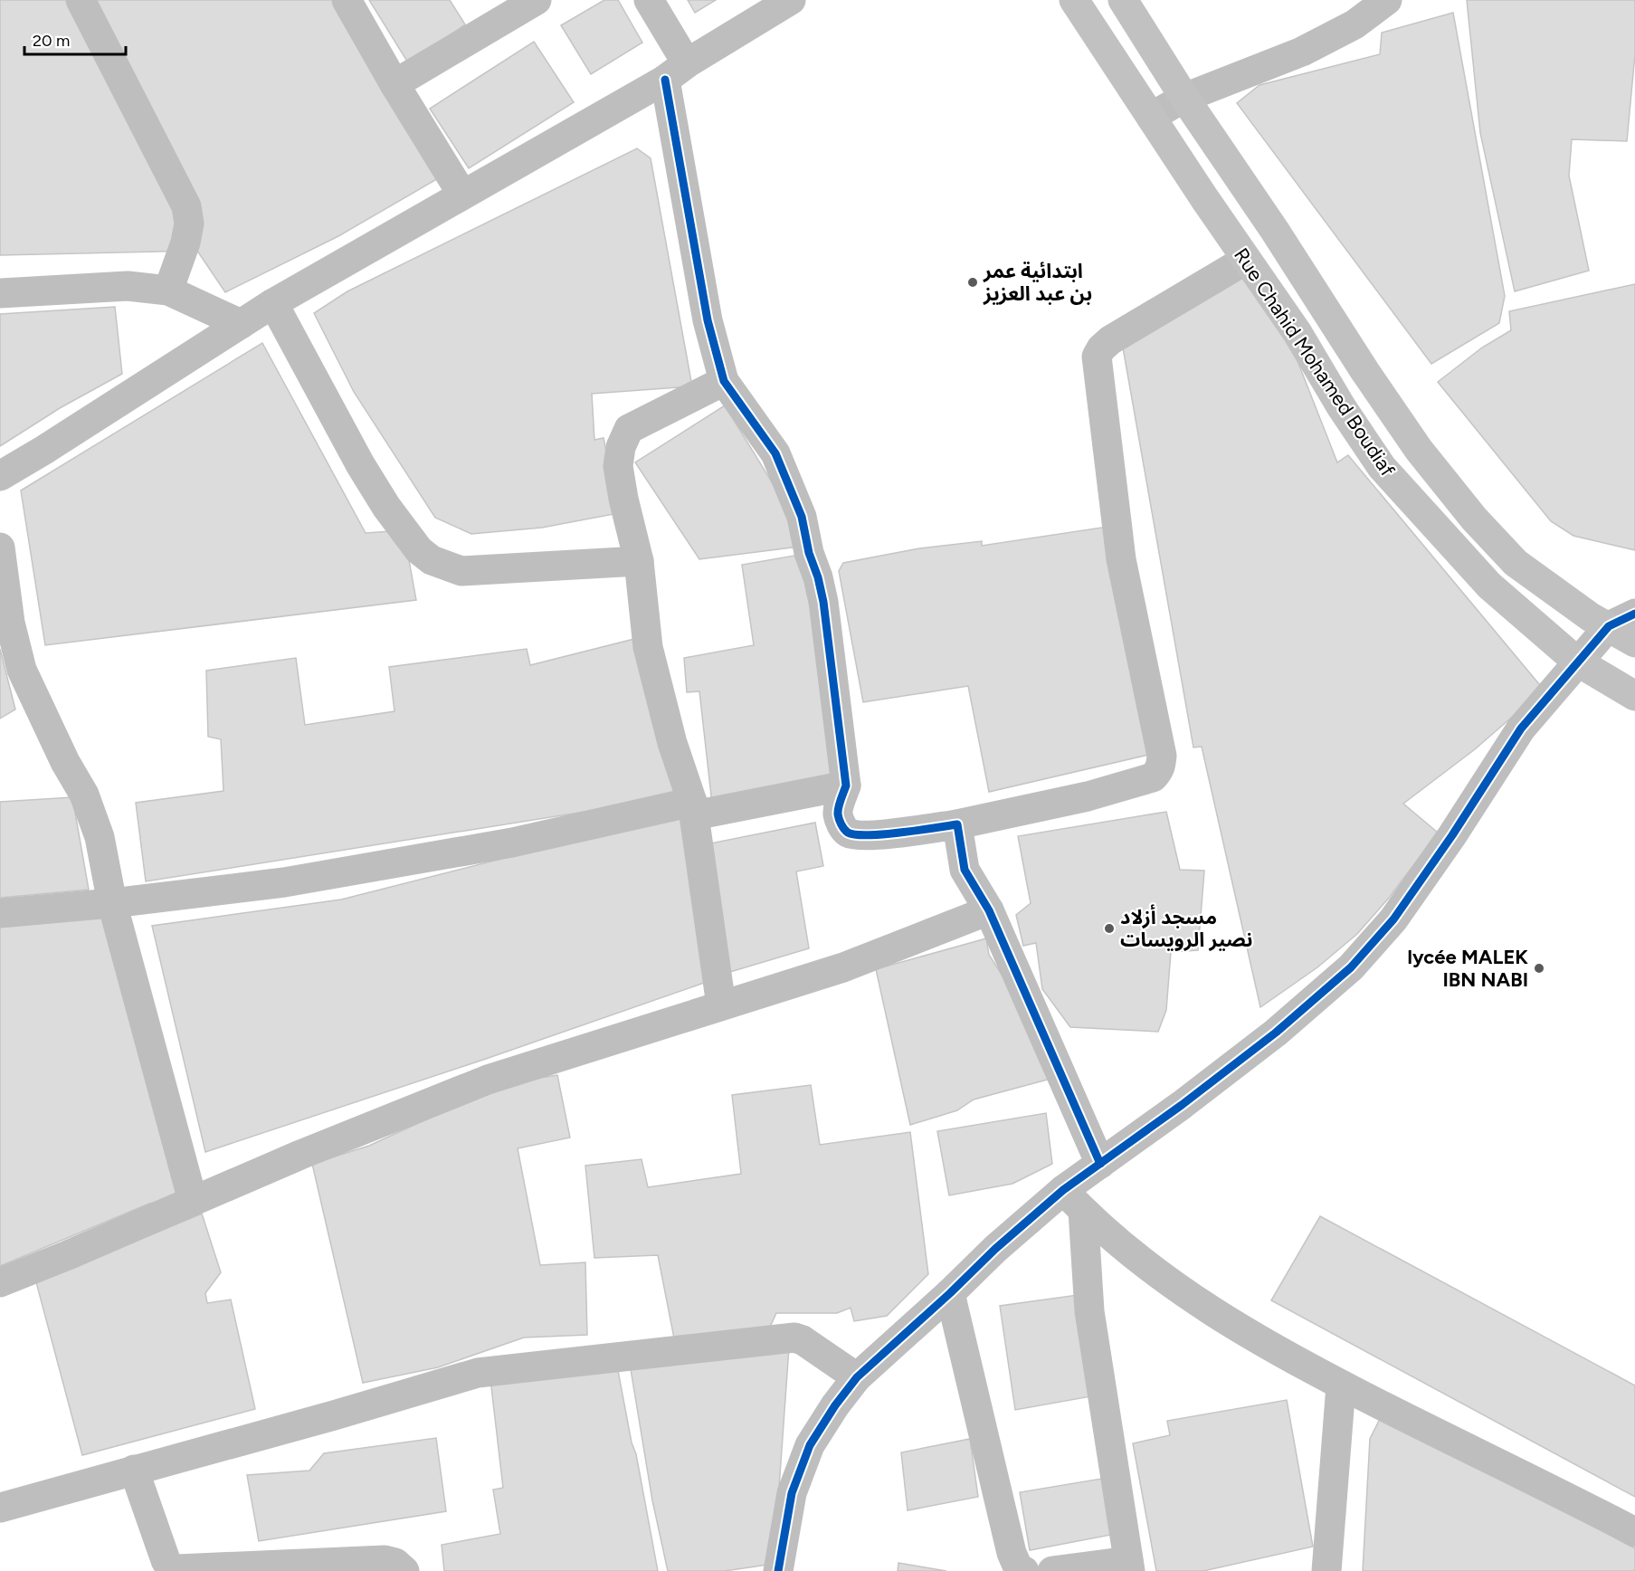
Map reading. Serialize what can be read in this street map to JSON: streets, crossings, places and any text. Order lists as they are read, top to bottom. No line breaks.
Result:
{"streets":{"main road":["Rue Chahid Mohamed Boudiaf"]},"places":["ابتدائية عمر بن عبد العزيز","مسجد أزلاد نصير الرويسات","lycée MALEK IBN NABI"],"scale_bar":"20 m"}
